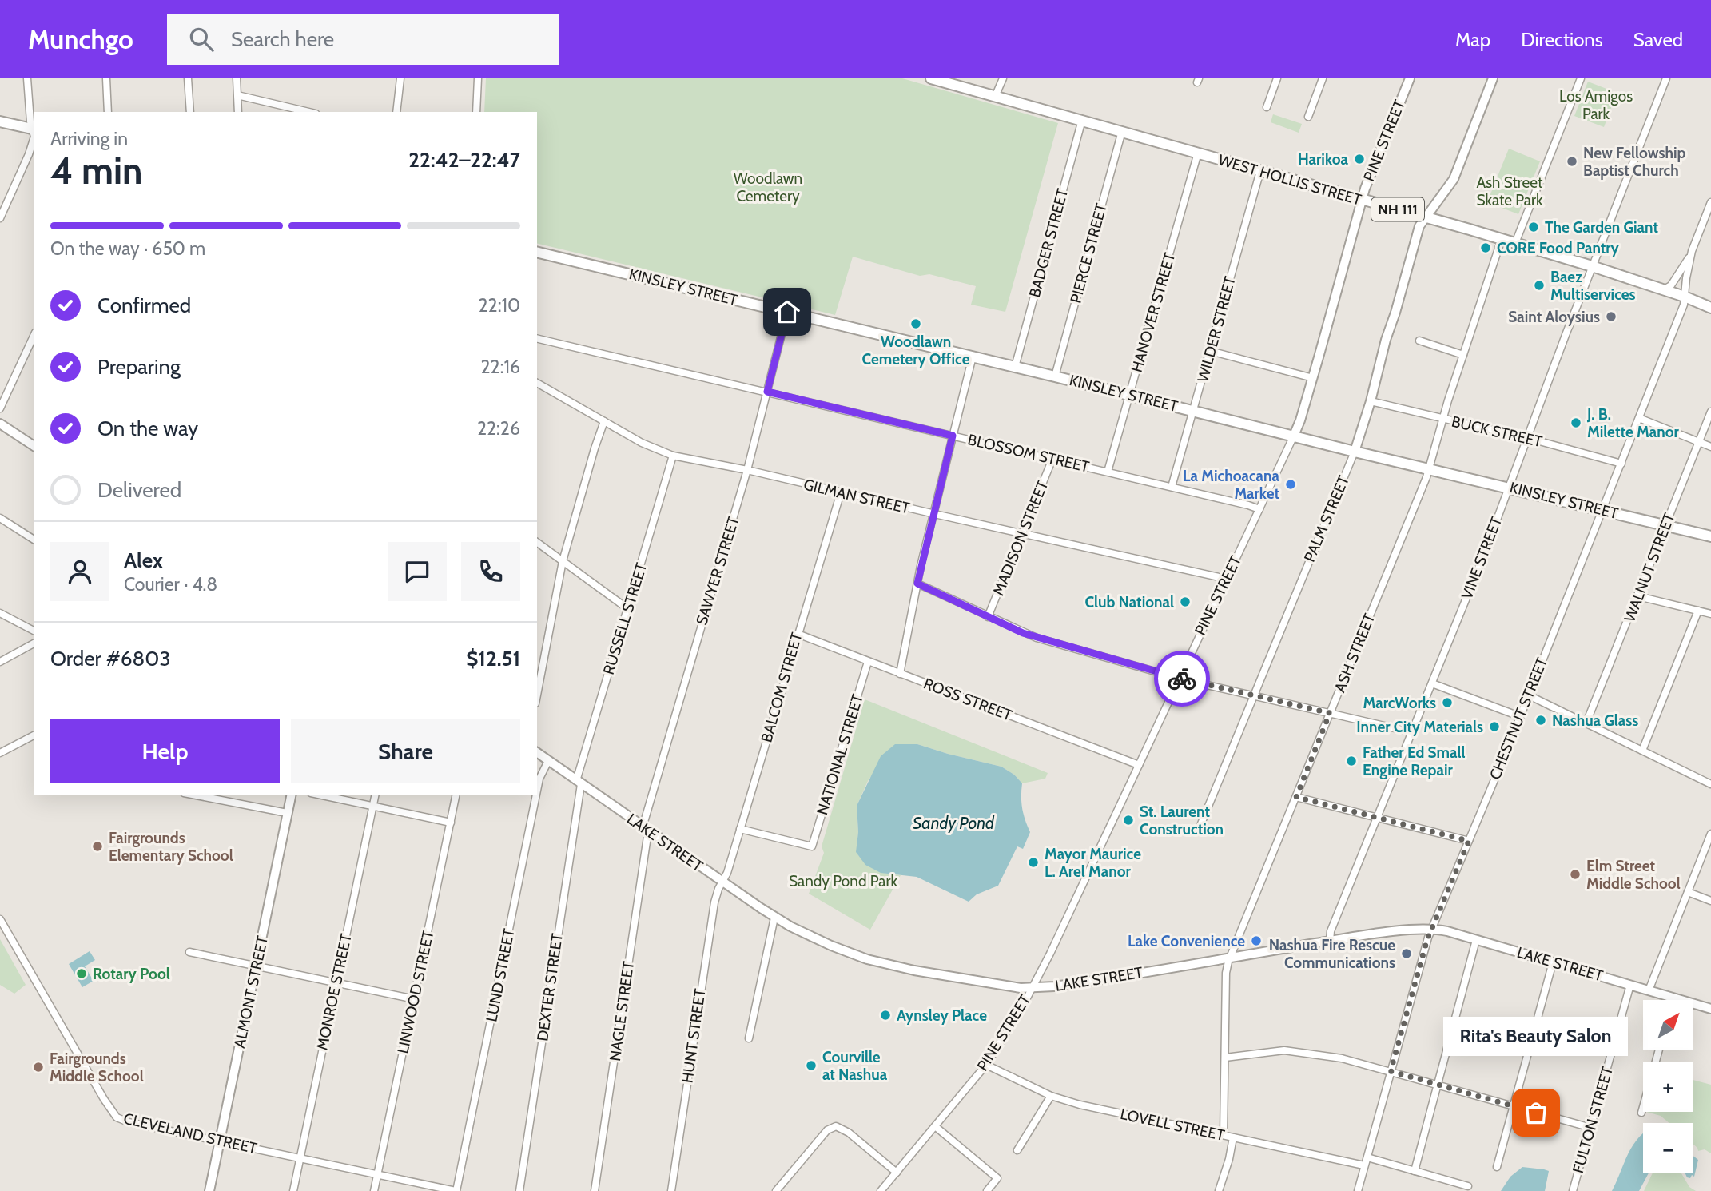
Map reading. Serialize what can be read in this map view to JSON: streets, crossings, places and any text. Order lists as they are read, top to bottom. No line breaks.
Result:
{"streets":{"main road":["WEST HOLLIS STREET","NH 111","KINSLEY STREET"],"street":["PINE STREET","BADGER STREET","PIERCE STREET","HANOVER STREET","WILDER STREET","BUCK STREET","BLOSSOM STREET","GILMAN STREET","PALM STREET","MADISON STREET","VINE STREET","WALNUT STREET","SAWYER STREET","RUSSELL STREET","ASH STREET","BALCOM STREET","ROSS STREET","CHESTNUT STREET","NATIONAL STREET","LAKE STREET","LUND STREET","DEXTER STREET","ALMONT STREET","MONROE STREET","LINWOOD STREET","NAGLE STREET","HUNT STREET","FULTON STREET","LOVELL STREET","CLEVELAND STREET"]},"crossings":[["PINE STREET","WEST HOLLIS STREET"],["PINE STREET","KINSLEY STREET"],["PINE STREET","BLOSSOM STREET"],["PINE STREET","GILMAN STREET"],["PINE STREET","ROSS STREET"],["PINE STREET","LAKE STREET"],["PINE STREET","LOVELL STREET"],["WEST HOLLIS STREET","BADGER STREET"],["WEST HOLLIS STREET","PIERCE STREET"],["WEST HOLLIS STREET","HANOVER STREET"],["WEST HOLLIS STREET","WILDER STREET"],["WEST HOLLIS STREET","PALM STREET"],["WEST HOLLIS STREET","VINE STREET"],["WEST HOLLIS STREET","ASH STREET"],["WEST HOLLIS STREET","CHESTNUT STREET"],["BADGER STREET","KINSLEY STREET"],["PIERCE STREET","KINSLEY STREET"],["KINSLEY STREET","HANOVER STREET"],["KINSLEY STREET","WILDER STREET"],["KINSLEY STREET","PALM STREET"],["KINSLEY STREET","VINE STREET"],["KINSLEY STREET","WALNUT STREET"],["KINSLEY STREET","SAWYER STREET"],["KINSLEY STREET","ASH STREET"],["KINSLEY STREET","CHESTNUT STREET"],["HANOVER STREET","BLOSSOM STREET"],["WILDER STREET","BLOSSOM STREET"],["BUCK STREET","PALM STREET"],["BUCK STREET","VINE STREET"],["BUCK STREET","ASH STREET"],["BUCK STREET","CHESTNUT STREET"],["BLOSSOM STREET","MADISON STREET"],["BLOSSOM STREET","SAWYER STREET"],["GILMAN STREET","MADISON STREET"],["GILMAN STREET","SAWYER STREET"],["GILMAN STREET","RUSSELL STREET"],["GILMAN STREET","BALCOM STREET"],["VINE STREET","LAKE STREET"],["SAWYER STREET","LAKE STREET"],["SAWYER STREET","NAGLE STREET"],["RUSSELL STREET","LAKE STREET"],["RUSSELL STREET","DEXTER STREET"],["ASH STREET","LAKE STREET"],["ASH STREET","LOVELL STREET"],["BALCOM STREET","ROSS STREET"],["BALCOM STREET","NATIONAL STREET"],["BALCOM STREET","LAKE STREET"],["BALCOM STREET","HUNT STREET"],["ROSS STREET","NATIONAL STREET"],["CHESTNUT STREET","LAKE STREET"],["CHESTNUT STREET","LOVELL STREET"],["LAKE STREET","LUND STREET"],["LAKE STREET","DEXTER STREET"],["LAKE STREET","NAGLE STREET"],["LAKE STREET","HUNT STREET"],["LAKE STREET","FULTON STREET"],["LUND STREET","CLEVELAND STREET"],["ALMONT STREET","CLEVELAND STREET"],["MONROE STREET","CLEVELAND STREET"],["LINWOOD STREET","CLEVELAND STREET"]],"water":["Sandy Pond"],"parks":["Los Amigos Park","Woodlawn Cemetery","Ash Street Skate Park","Sandy Pond Park"],"places":["Harikoa","New Fellowship Baptist Church","The Garden Giant","CORE Food Pantry","Baez Multiservices","Saint Aloysius","Woodlawn Cemetery Office","J. B. Milette Manor","La Michoacana Market","Club National","MarcWorks","Nashua Glass","Inner City Materials","Father Ed Small Engine Repair","St. Laurent Construction","Fairgrounds Elementary School","Mayor Maurice L. Arel Manor","Elm Street Middle School","Lake Convenience","Nashua Fire Rescue Communications","Rotary Pool","Aynsley Place","Courville at Nashua","Fairgrounds Middle School","Rita's Beauty Salon"],"north":"top right","page":{"header":"Munchgo","search":"Search here","nav":["Map","Directions","Saved"],"heading":["4 min","Arriving in","22:42–22:47"],"panel":["Alex","Courier · 4.8","Order #6803","$12.51"],"bar":"On the way · 650 m","list":[["Confirmed","22:10"],["Preparing","22:16"],["On the way","22:26"],"Delivered"],"buttons":["Help","Share"],"map_buttons":["+","−"],"bubble":"Rita's Beauty Salon"}}
